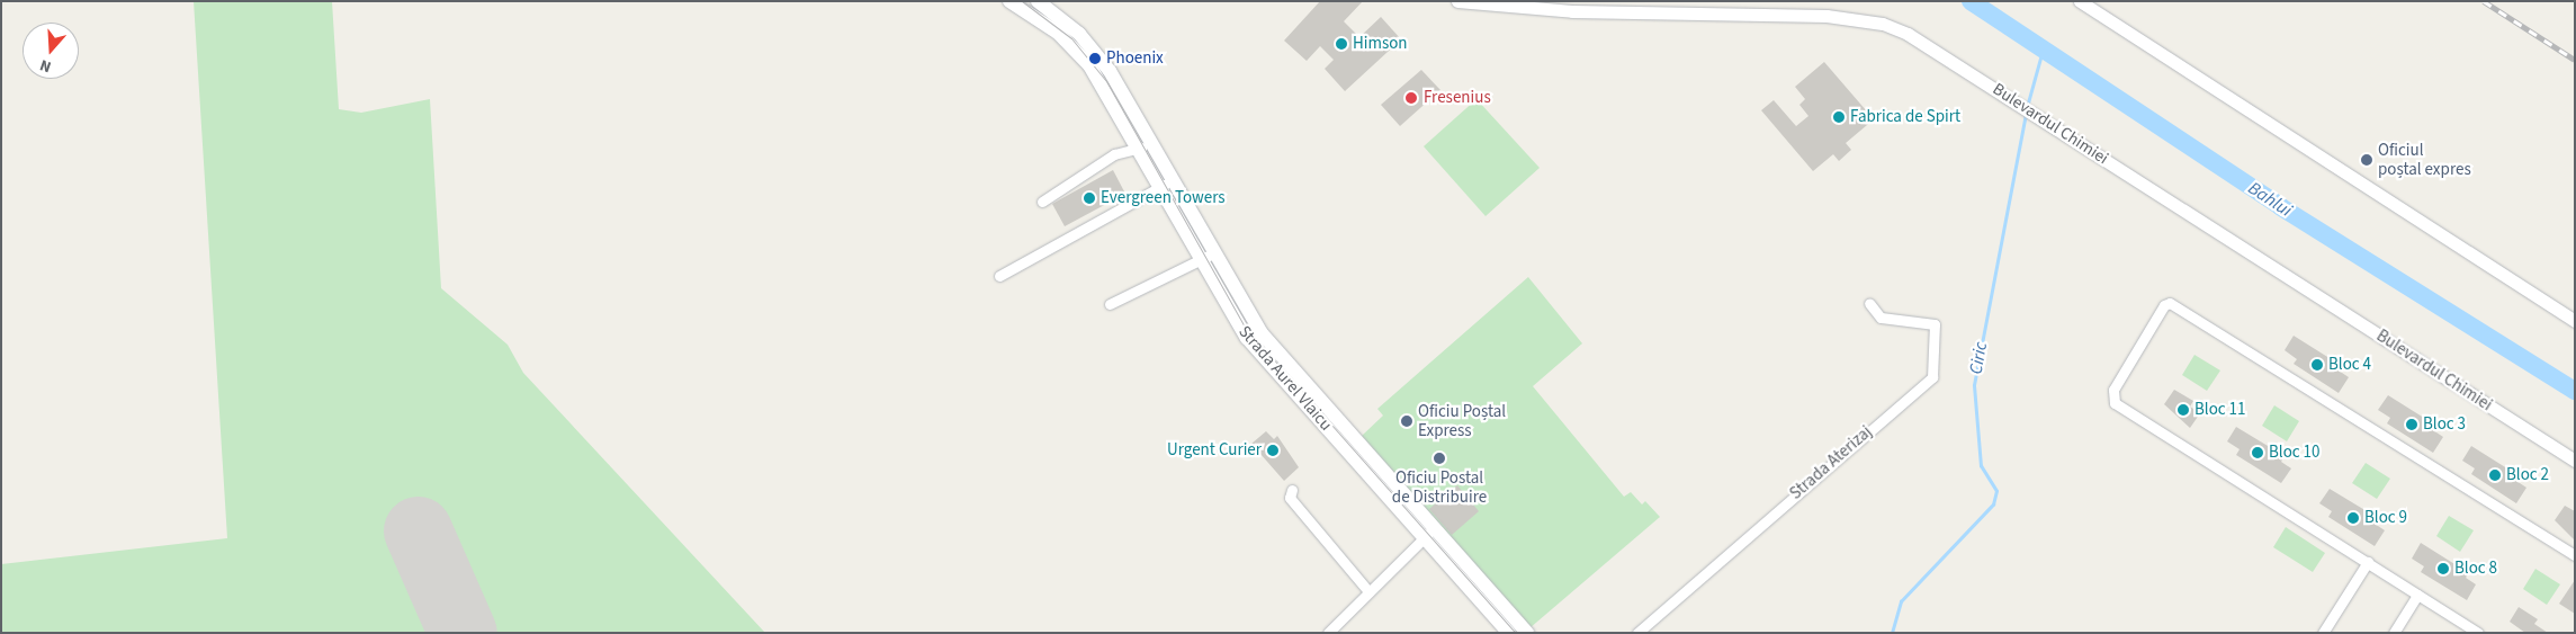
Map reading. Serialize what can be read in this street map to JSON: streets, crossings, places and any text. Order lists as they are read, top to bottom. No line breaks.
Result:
{"streets":{"main road":["Strada Aurel Vlaicu"],"street":["Bulevardul Chimiei","Strada Aterizaj"]},"water":["Bahlui","Ciric"],"places":["Himson","Phoenix","Fresenius","Fabrica de Spirt","Oficiul poștal expres","Evergreen Towers","Bloc 4","Bloc 11","Oficiu Poștal Express","Bloc 3","Urgent Curier","Bloc 10","Oficiu Postal de Distribuire","Bloc 2","Bloc 9","Bloc 8"],"north":"bottom"}
